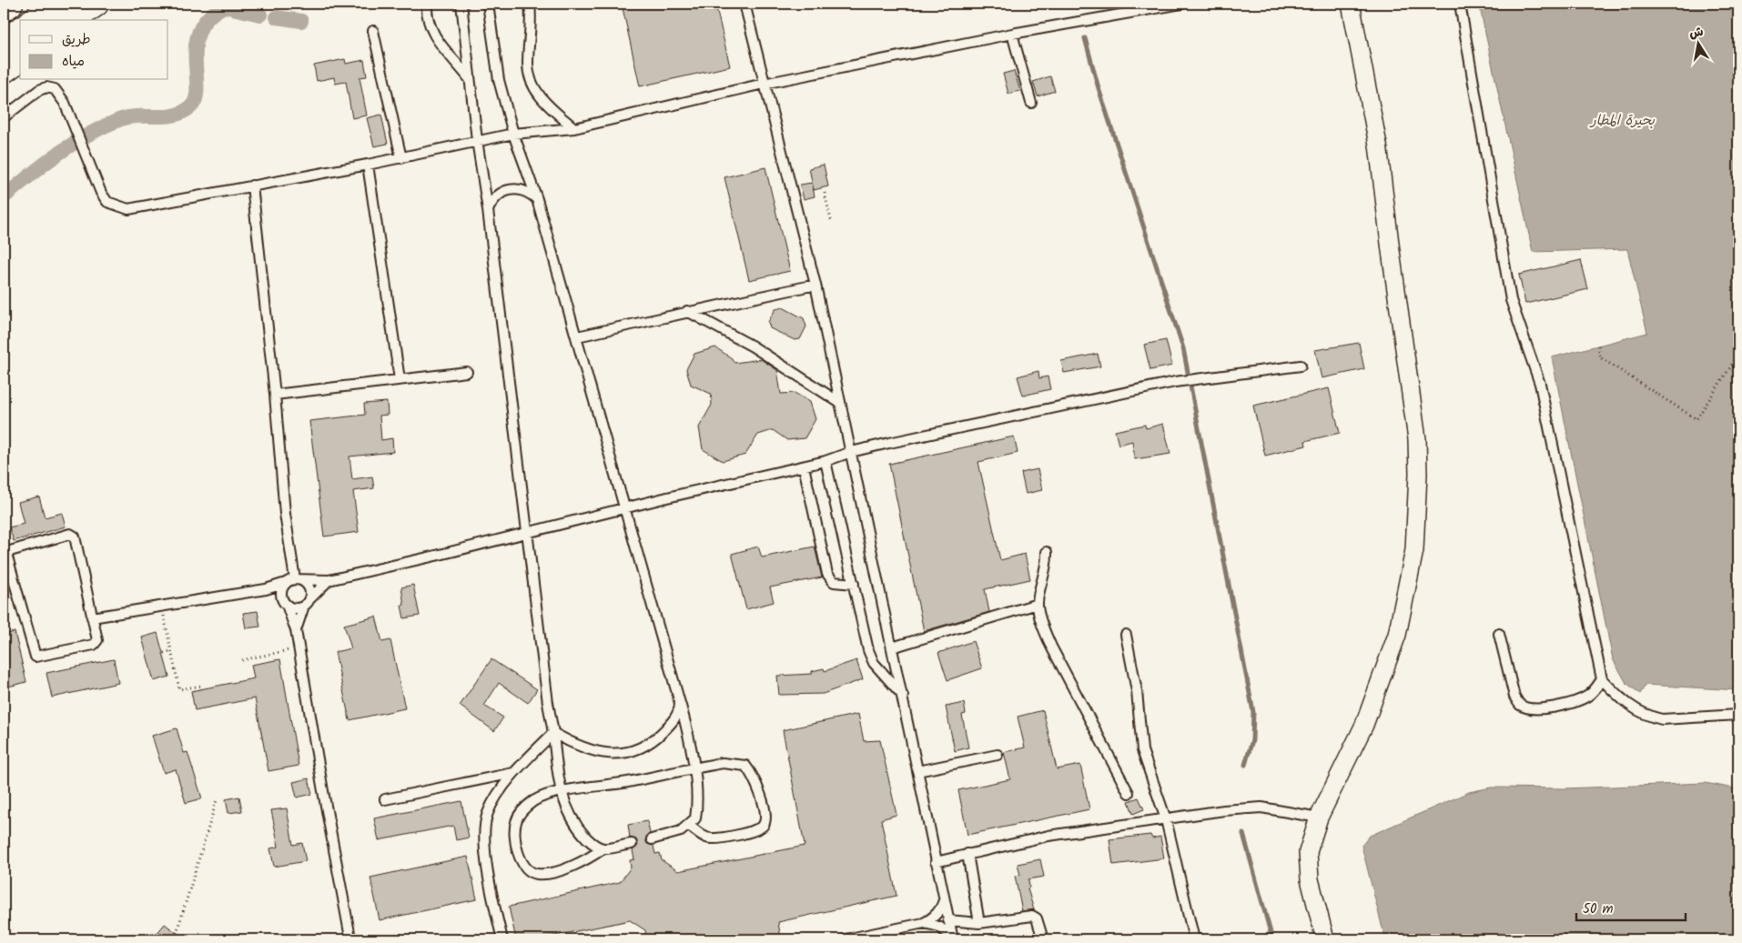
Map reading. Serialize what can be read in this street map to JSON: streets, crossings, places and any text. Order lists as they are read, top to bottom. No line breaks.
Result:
{"water":["بحيرة المطار"],"legend":["طريق","مياه"],"scale_bar":"50 m","north":"top"}
